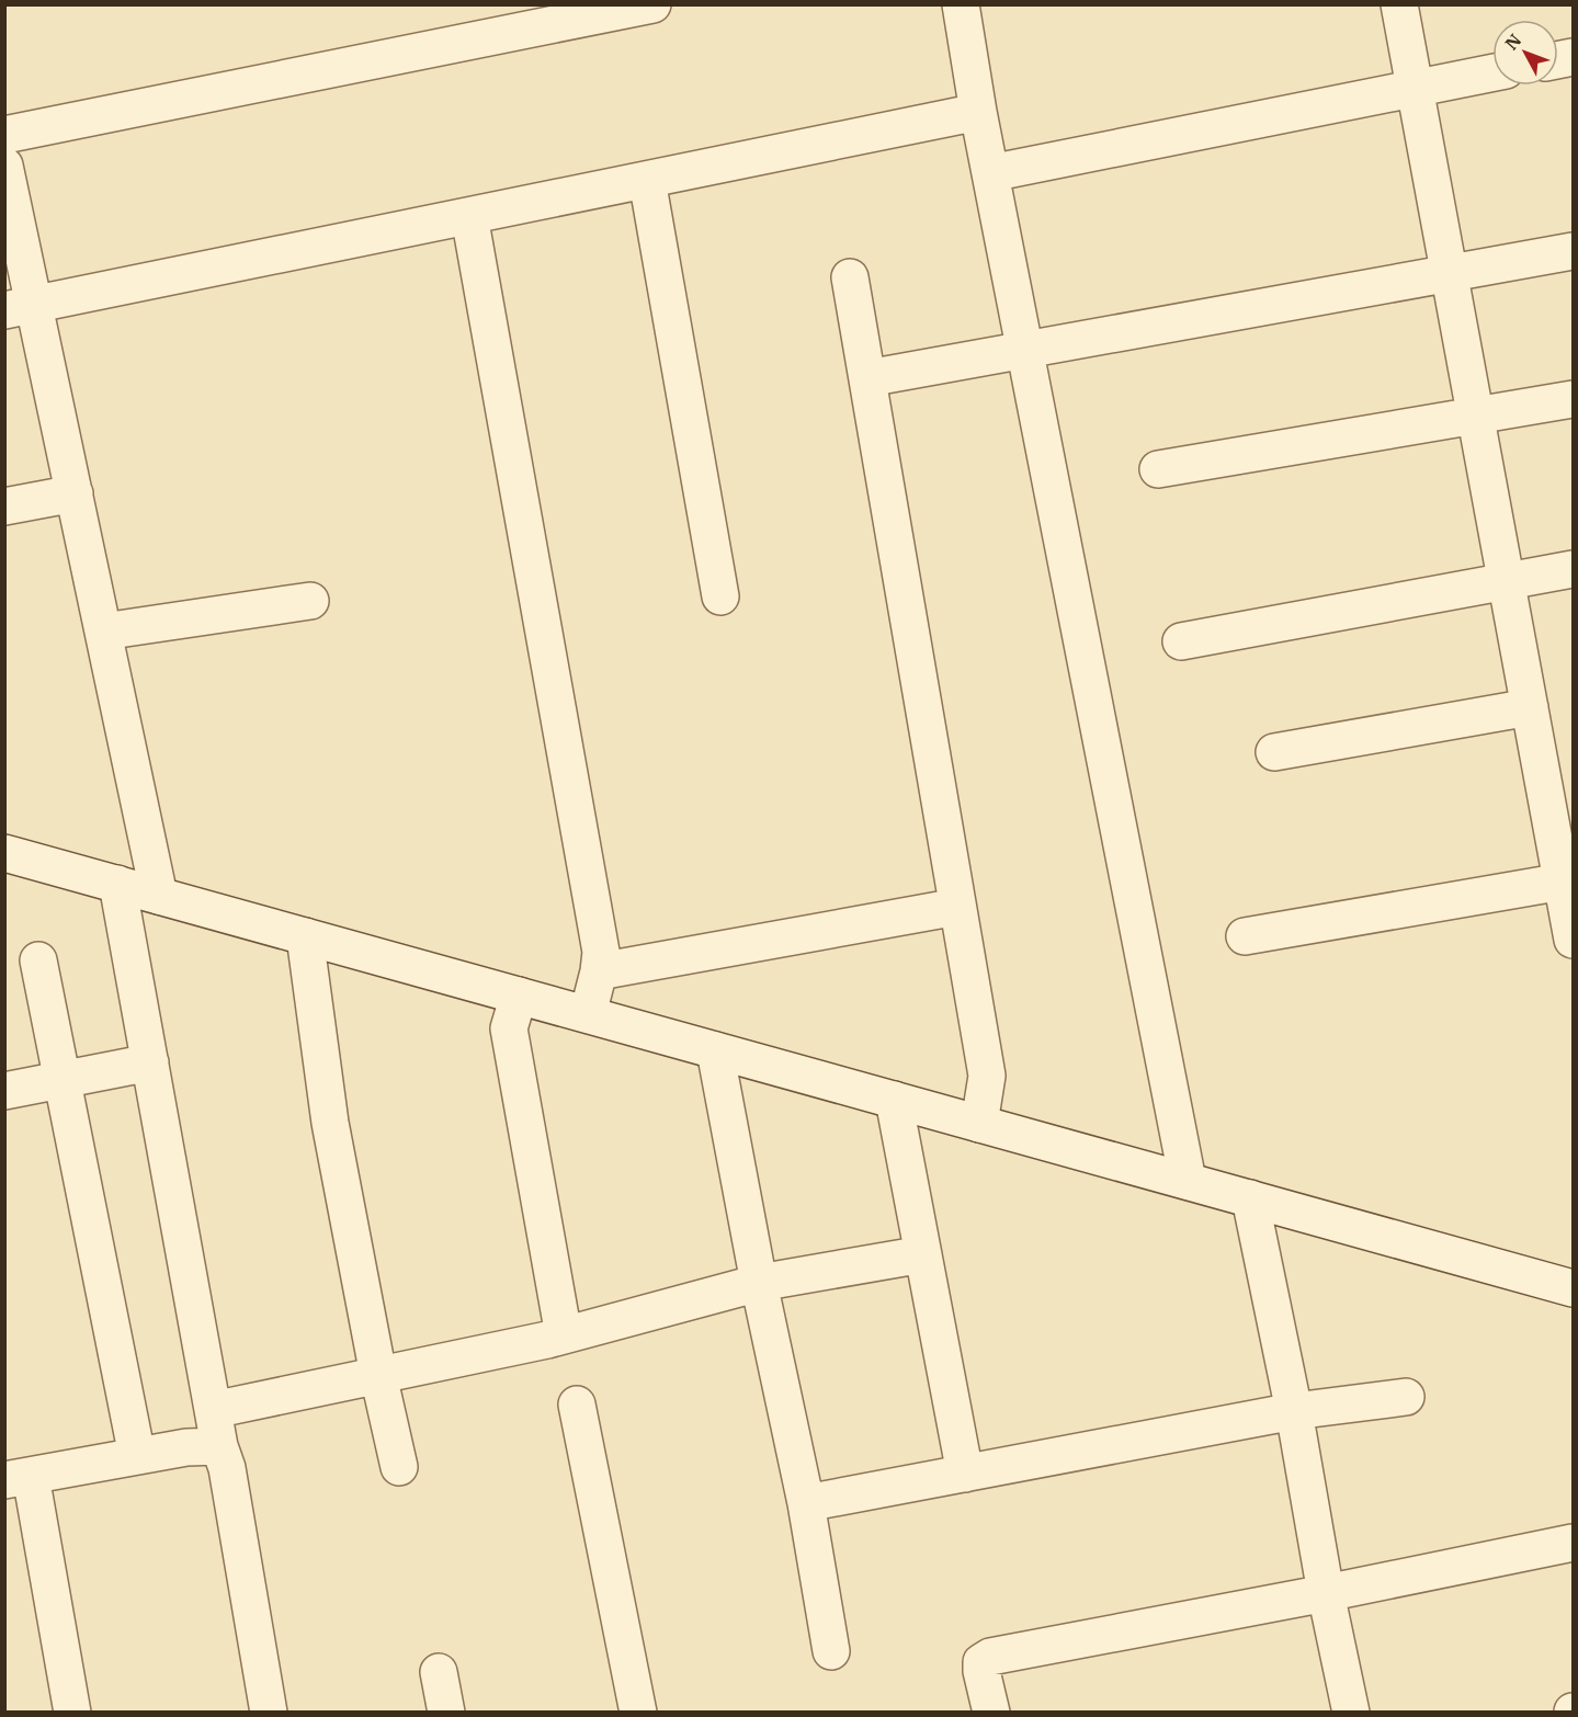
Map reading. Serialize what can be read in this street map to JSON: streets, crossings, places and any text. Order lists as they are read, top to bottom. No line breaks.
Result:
{"north":"top left"}
